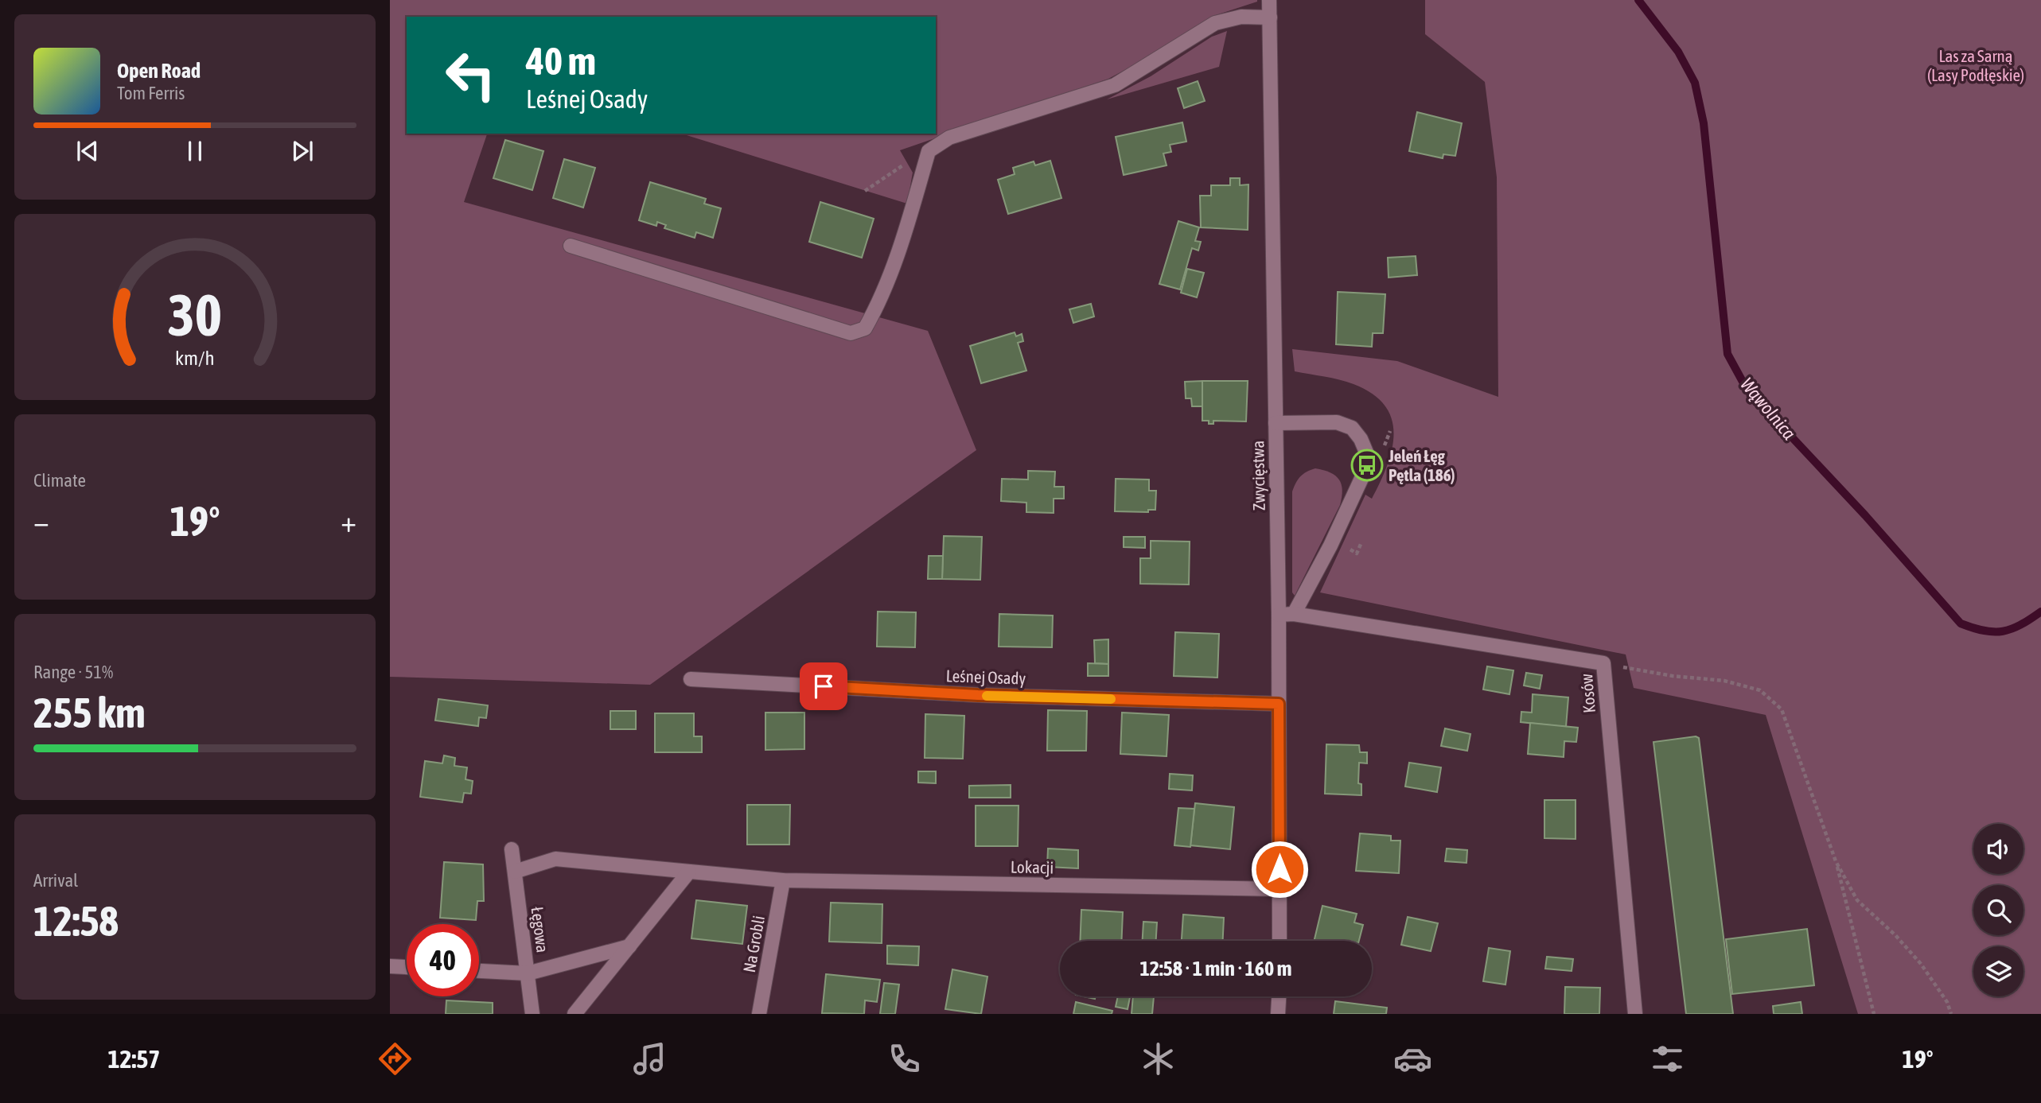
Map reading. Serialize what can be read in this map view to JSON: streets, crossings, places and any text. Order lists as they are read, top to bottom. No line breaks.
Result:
{"streets":{"street":["Zwycięstwa","Leśnej Osady","Kosów","Lokacji","Łęgowa","Na Grobli"]},"crossings":[["Zwycięstwa","Leśnej Osady"],["Zwycięstwa","Kosów"],["Zwycięstwa","Lokacji"],["Lokacji","Łęgowa"],["Lokacji","Na Grobli"]],"water":["Wąwolnica"],"parks":["Las za Sarną (Lasy Podłęskie)"],"places":{"bus stop":["Jeleń Łęg Pętla (186)"]},"page":{"turn":["40 m","Leśnej Osady"],"song":["Open Road","Tom Ferris"],"tile":["Climate",["Range · 51%","255 km"],["Arrival","12:58"]],"heat":["−","19°","+"],"limit":"40","trip":"12:58 · 1 min · 160 m","tabs":["12:57","19°"],"gauge":["30","km/h"]}}
